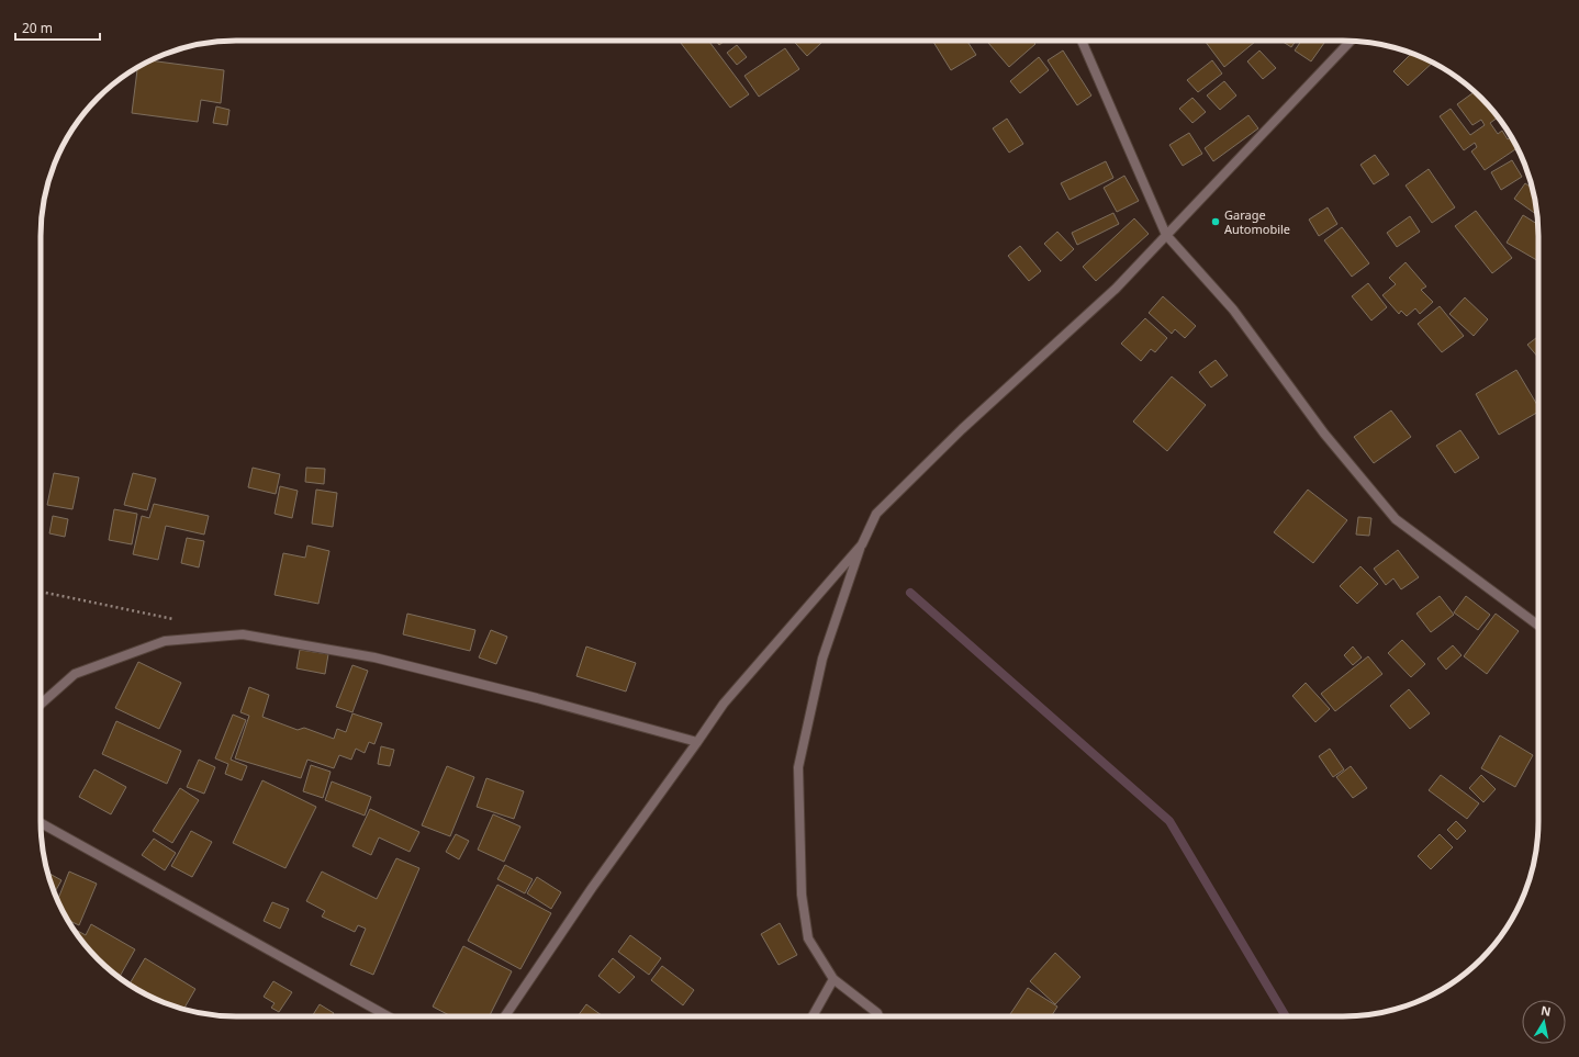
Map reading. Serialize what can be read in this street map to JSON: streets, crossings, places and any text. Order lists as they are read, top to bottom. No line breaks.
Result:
{"places":["Garage Automobile"],"scale_bar":"20 m","north":"top"}
